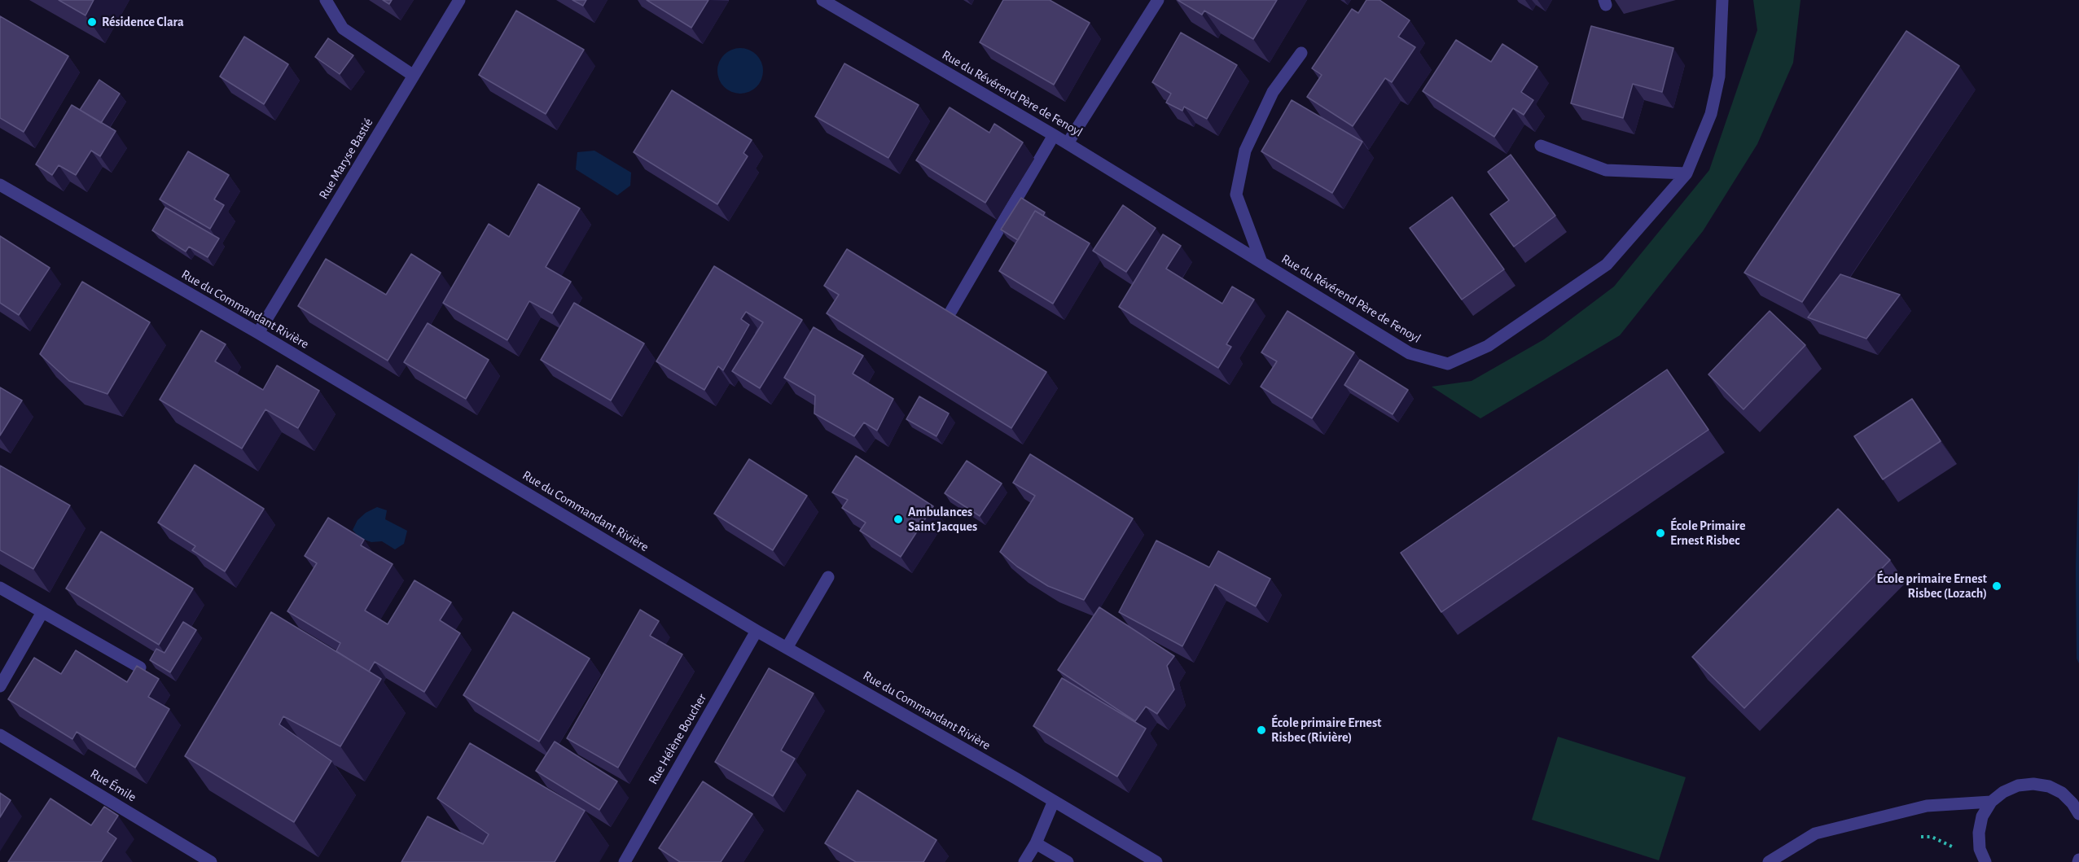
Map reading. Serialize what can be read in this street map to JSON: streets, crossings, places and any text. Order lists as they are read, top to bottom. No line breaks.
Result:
{"streets":{"street":["Rue du Révérend Père de Fenoyl","Rue Maryse Bastié","Rue du Commandant Rivière","Rue Hélène Boucher","Rue Émile"]},"crossings":[["Rue Maryse Bastié","Rue du Commandant Rivière"],["Rue du Commandant Rivière","Rue Hélène Boucher"]],"places":["Résidence Clara","Ambulances Saint Jacques","École Primaire Ernest Risbec","École primaire Ernest Risbec (Lozach)","École primaire Ernest Risbec (Rivière)"]}
